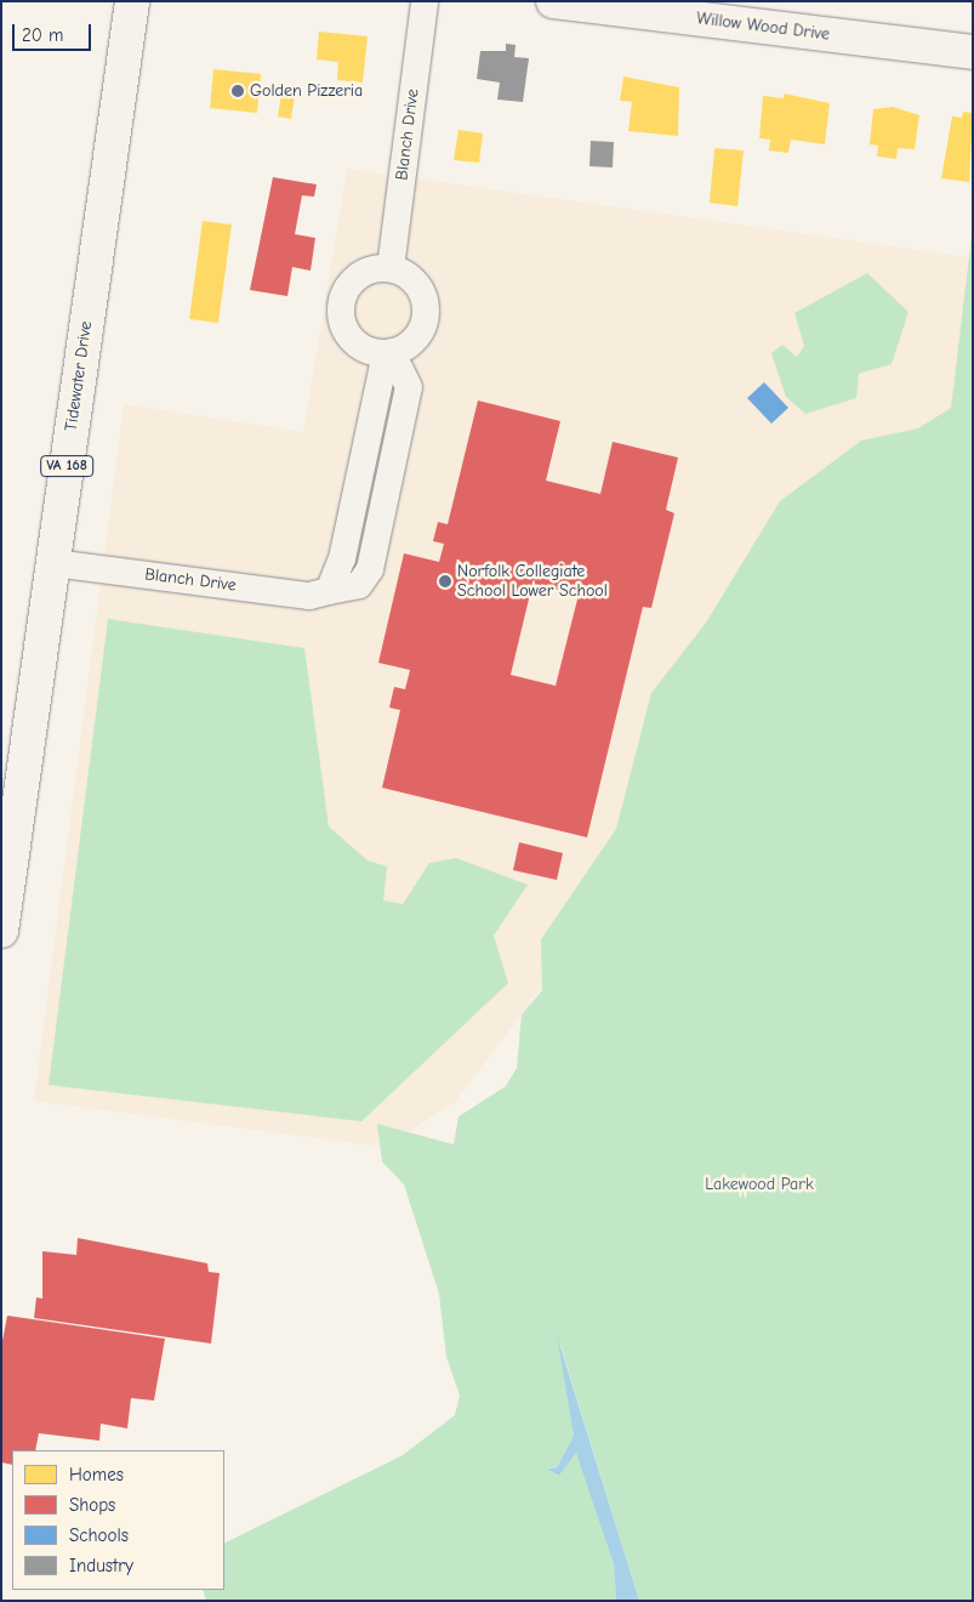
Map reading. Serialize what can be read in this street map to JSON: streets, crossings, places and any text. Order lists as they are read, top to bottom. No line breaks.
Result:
{"streets":{"main road":["Willow Wood Drive","Tidewater Drive","VA 168"],"street":["Blanch Drive"]},"crossings":[["Blanch Drive","Tidewater Drive"]],"parks":["Lakewood Park"],"places":["Golden Pizzeria","Norfolk Collegiate School Lower School"],"legend":["Homes","Shops","Schools","Industry"],"scale_bar":"20 m"}
